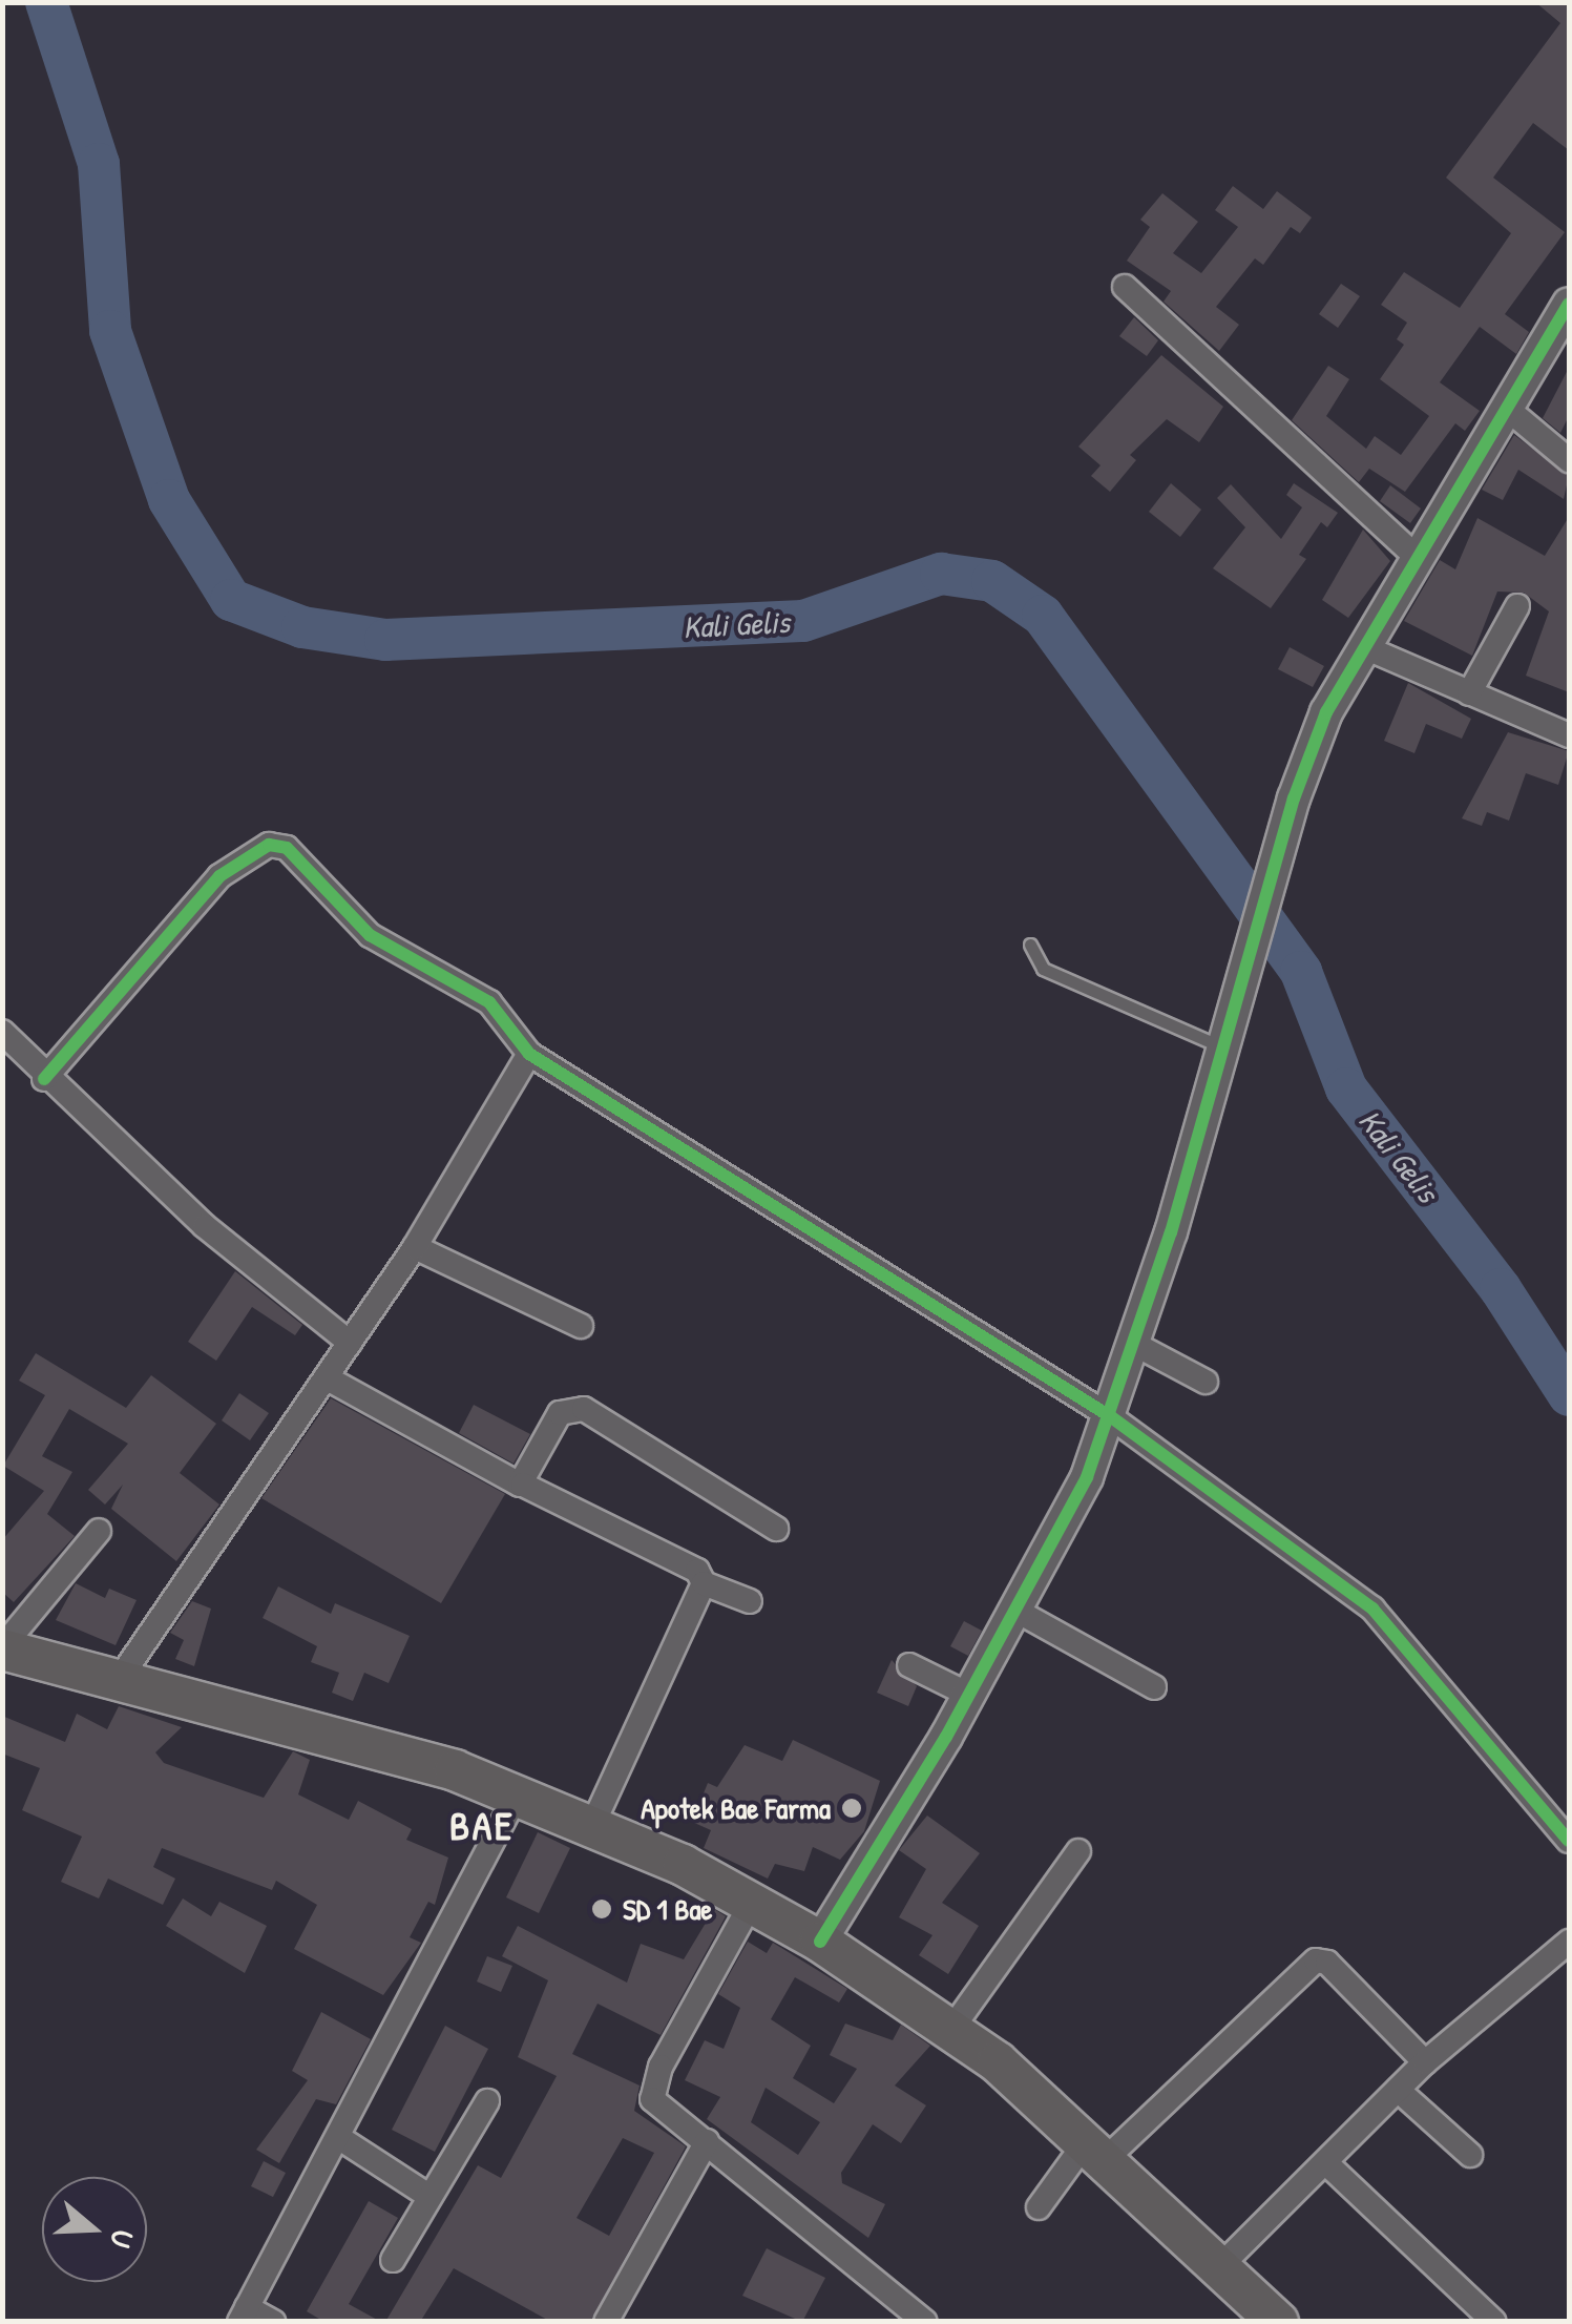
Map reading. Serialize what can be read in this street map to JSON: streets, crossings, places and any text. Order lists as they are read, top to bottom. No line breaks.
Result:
{"districts":["BAE"],"water":["Kali Gelis"],"places":["Apotek Bae Farma","SD 1 Bae"],"north":"right"}
